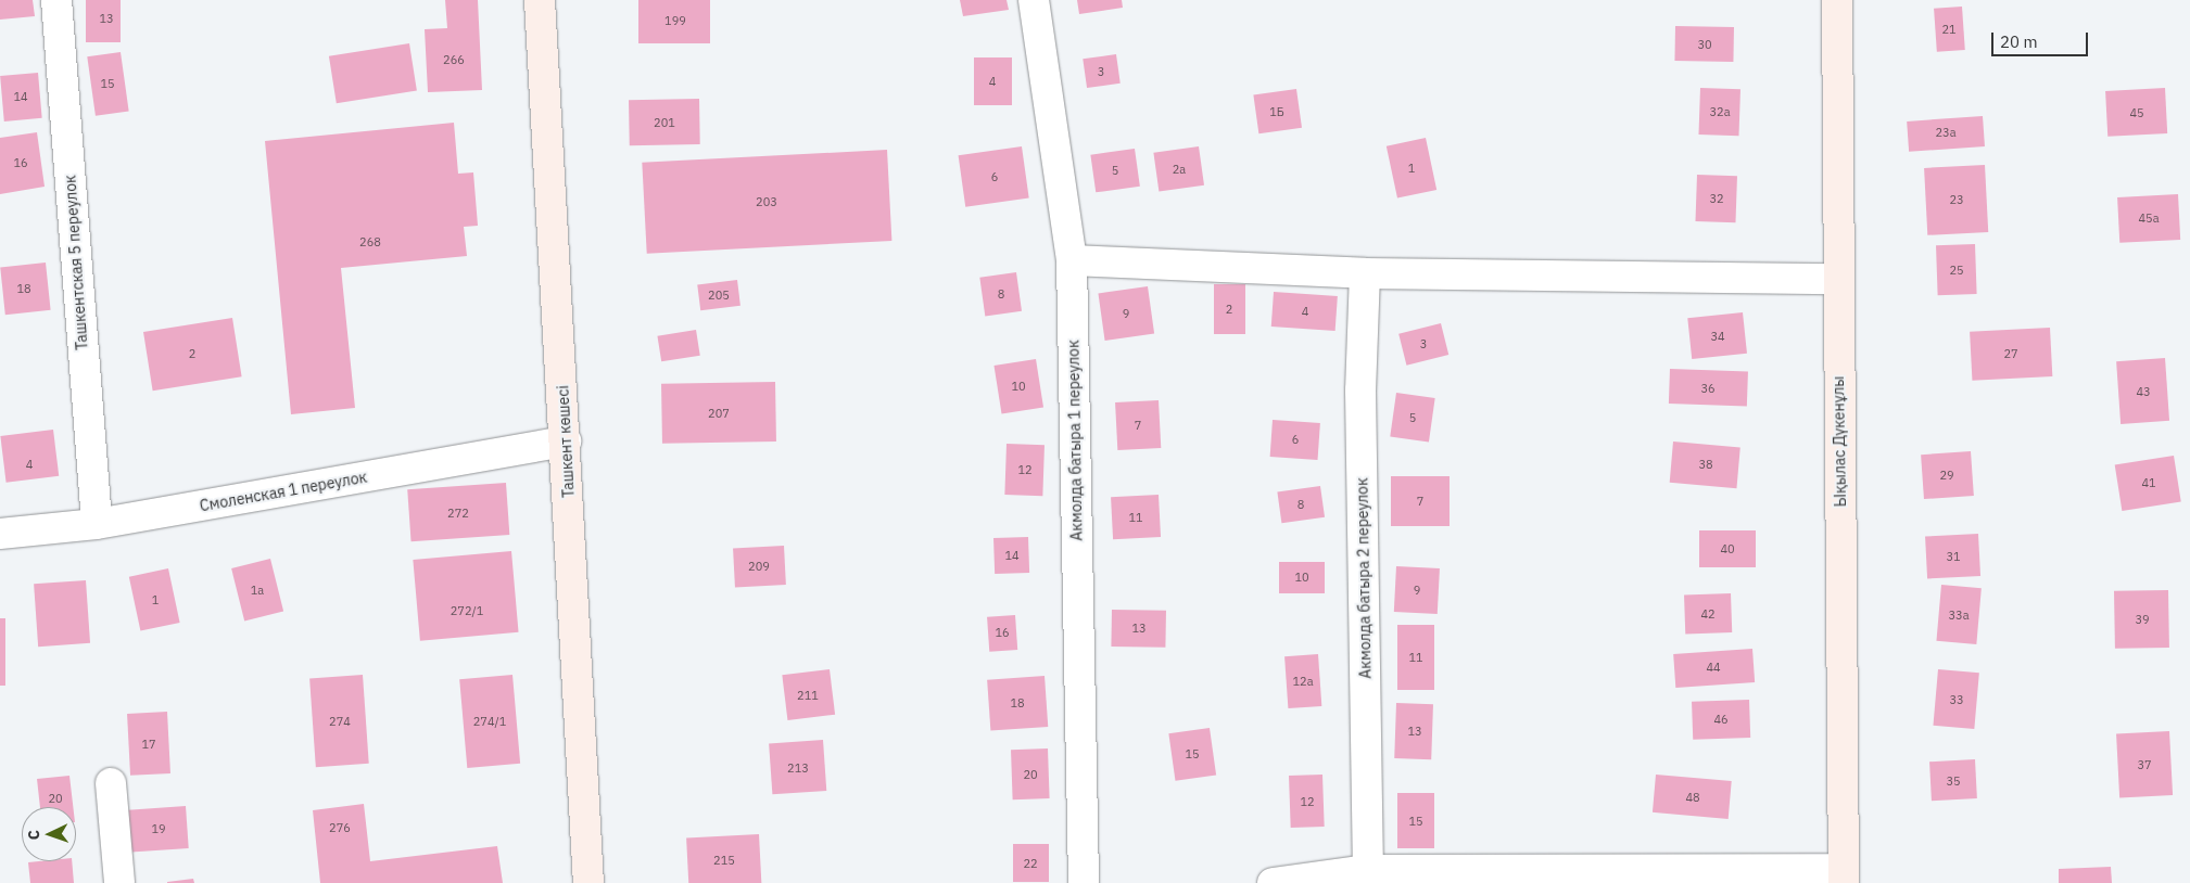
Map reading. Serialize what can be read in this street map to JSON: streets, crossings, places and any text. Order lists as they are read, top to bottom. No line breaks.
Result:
{"streets":{"main road":["Ташкент көшесі","Ықылас Дүкенұлы"],"street":["Ташкентская 5 переулок","Акмолда батыра 1 переулок","Смоленская 1 переулок","Акмолда батыра 2 переулок"]},"crossings":[["Ташкентская 5 переулок","Смоленская 1 переулок"],["Ташкент көшесі","Смоленская 1 переулок"]],"house_numbers":["13","199","21","30","266","3","4","15","14","1Б","32а","45","201","23а","16","1","2а","5","6","32","23","203","45а","268","25","18","8","205","2","4","9","34","3","2","27","10","36","43","207","5","7","6","4","38","12","29","41","7","8","272","11","40","14","31","209","10","1а","9","1","272/1","42","33а","39","13","16","11","44","12а","211","33","18","46","274","274/1","13","17","15","37","213","20","35","48","20","12","15","276","19","215","22"],"scale_bar":"20 m","north":"left"}
